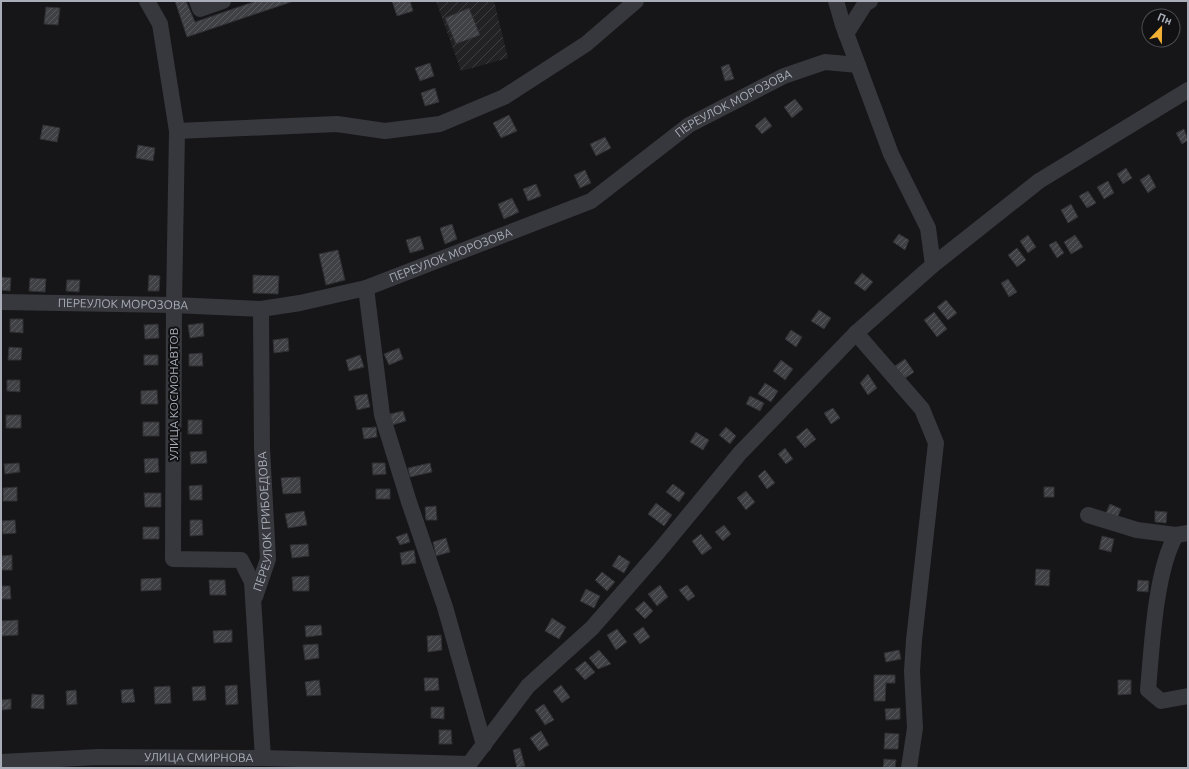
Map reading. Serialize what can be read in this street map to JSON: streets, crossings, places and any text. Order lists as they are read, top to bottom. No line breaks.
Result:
{"streets":{"street":["ПЕРЕУЛОК МОРОЗОВА","УЛИЦА КОСМОНАВТОВ","ПЕРЕУЛОК ГРИБОЕДОВА","УЛИЦА СМИРНОВА"]},"crossings":[["ПЕРЕУЛОК МОРОЗОВА","УЛИЦА КОСМОНАВТОВ"],["ПЕРЕУЛОК МОРОЗОВА","ПЕРЕУЛОК ГРИБОЕДОВА"],["УЛИЦА КОСМОНАВТОВ","ПЕРЕУЛОК ГРИБОЕДОВА"],["ПЕРЕУЛОК ГРИБОЕДОВА","УЛИЦА СМИРНОВА"]],"north":"top"}
